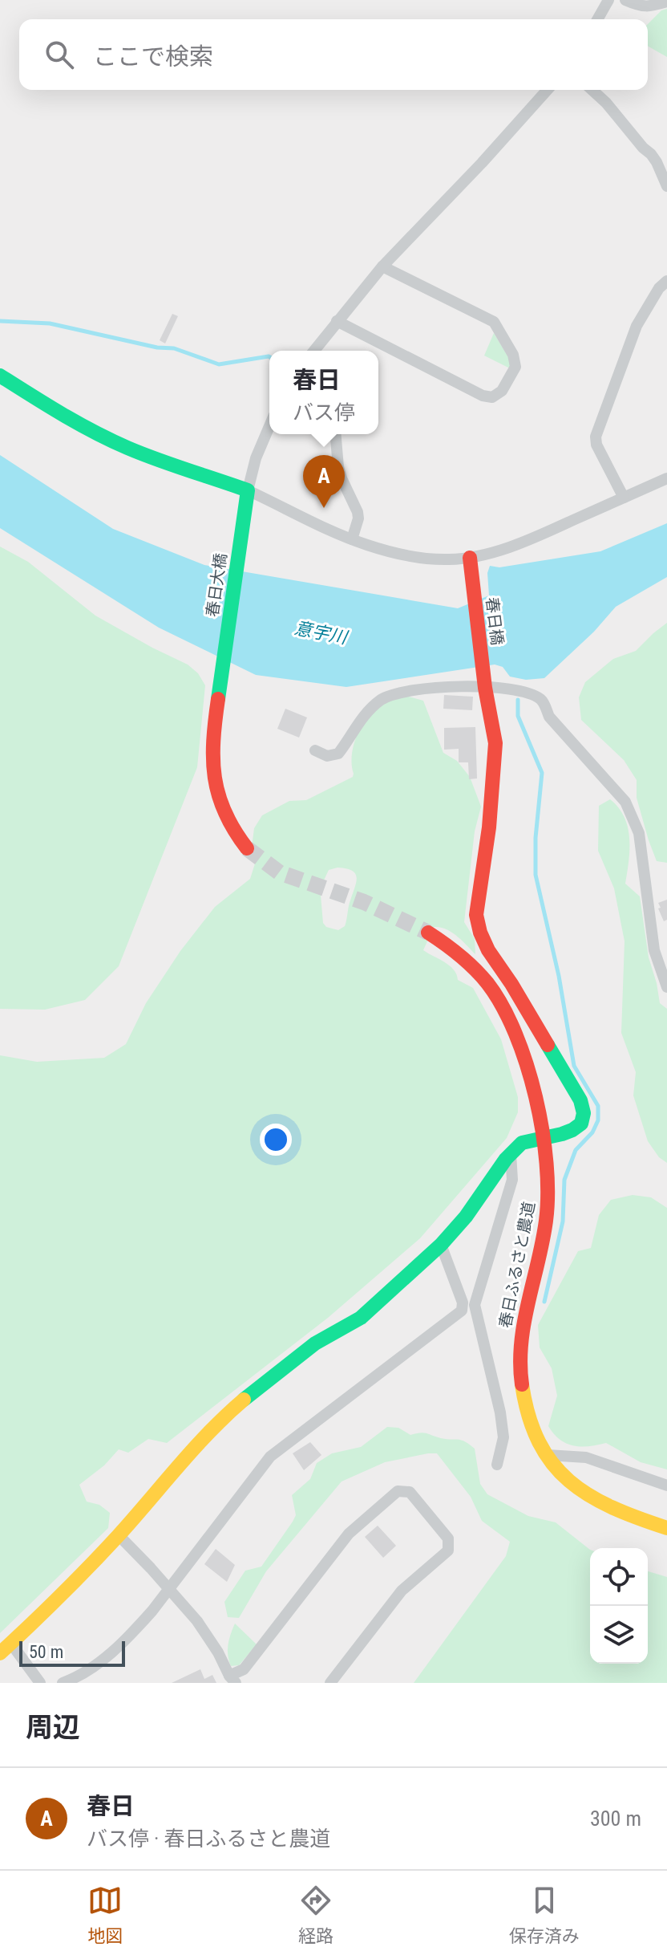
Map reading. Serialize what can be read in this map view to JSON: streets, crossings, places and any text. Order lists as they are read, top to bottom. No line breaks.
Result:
{"streets":{"street":["春日大橋","春日橋","春日ふるさと農道"]},"crossings":[["春日橋","春日ふるさと農道"]],"water":["意宇川"],"scale_bar":"50 m","page":{"search":"ここで検索","popup":["春日","バス停"],"pins":"A","scale":"50 m","heading":"周辺","list":[{"mark":"A","name":"春日","note":"バス停 · 春日ふるさと農道","value":"300 m"}],"nav":["地図","経路","保存済み"]}}
